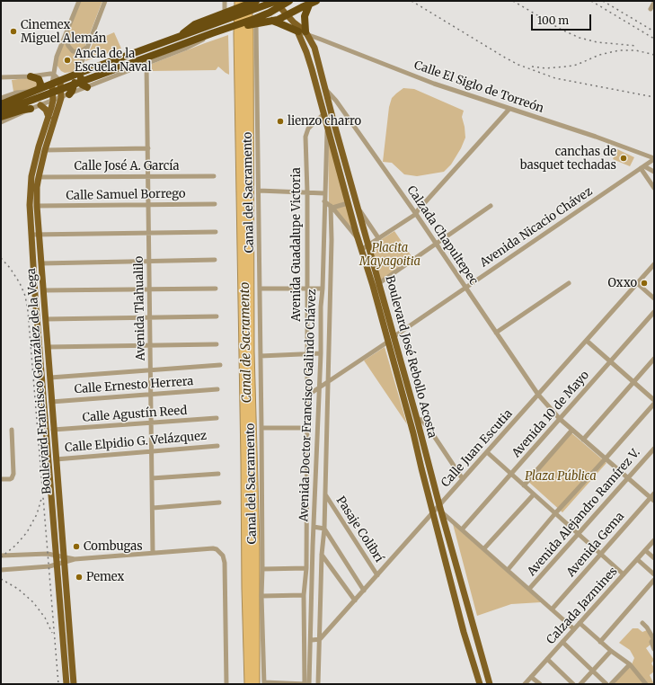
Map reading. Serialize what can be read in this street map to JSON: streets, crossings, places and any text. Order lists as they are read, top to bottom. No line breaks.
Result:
{"streets":{"main road":["Boulevard José Rebollo Acosta","Boulevard Francisco González de la Vega"],"street":["Calle El Siglo de Torreón","Calle José A. García","Canal del Sacramento","Calle Samuel Borrego","Avenida Nicacio Chávez","Calzada Chapultepec","Avenida Guadalupe Victoria","Avenida Tlahualilo","Calle Ernesto Herrera","Avenida Doctor Francisco Galindo Chávez","Calle Agustín Reed","Avenida 10 de Mayo","Calle Elpidio G. Velázquez","Calle Juan Escutia","Avenida Alejandro Ramírez V.","Pasaje Colibrí","Avenida Gema","Calzada Jazmines"]},"crossings":[["Calle El Siglo de Torreón","Avenida Nicacio Chávez"],["Calle El Siglo de Torreón","Boulevard José Rebollo Acosta"],["Calle José A. García","Avenida Tlahualilo"],["Calle José A. García","Boulevard Francisco González de la Vega"],["Calle Samuel Borrego","Avenida Tlahualilo"],["Calle Samuel Borrego","Boulevard Francisco González de la Vega"],["Avenida Nicacio Chávez","Calzada Chapultepec"],["Avenida Nicacio Chávez","Boulevard José Rebollo Acosta"],["Calzada Chapultepec","Boulevard José Rebollo Acosta"],["Calzada Chapultepec","Avenida 10 de Mayo"],["Calzada Chapultepec","Calle Juan Escutia"],["Calzada Chapultepec","Avenida Alejandro Ramírez V."],["Calzada Chapultepec","Avenida Gema"],["Avenida Guadalupe Victoria","Boulevard José Rebollo Acosta"],["Avenida Tlahualilo","Calle Ernesto Herrera"],["Avenida Tlahualilo","Calle Agustín Reed"],["Avenida Tlahualilo","Calle Elpidio G. Velázquez"],["Boulevard José Rebollo Acosta","Avenida Doctor Francisco Galindo Chávez"],["Boulevard José Rebollo Acosta","Calle Juan Escutia"],["Boulevard Francisco González de la Vega","Calle Ernesto Herrera"],["Boulevard Francisco González de la Vega","Calle Agustín Reed"],["Boulevard Francisco González de la Vega","Calle Elpidio G. Velázquez"],["Avenida Doctor Francisco Galindo Chávez","Calle Juan Escutia"],["Avenida Doctor Francisco Galindo Chávez","Pasaje Colibrí"],["Calle Juan Escutia","Pasaje Colibrí"]],"water":["Canal de Sacramento"],"parks":["Placita Mayagoitia","Plaza Pública"],"places":["Cinemex Miguel Alemán","Ancla de la Escuela Naval","lienzo charro","canchas de basquet techadas","Oxxo","Combugas","Pemex"],"scale_bar":"100 m"}
